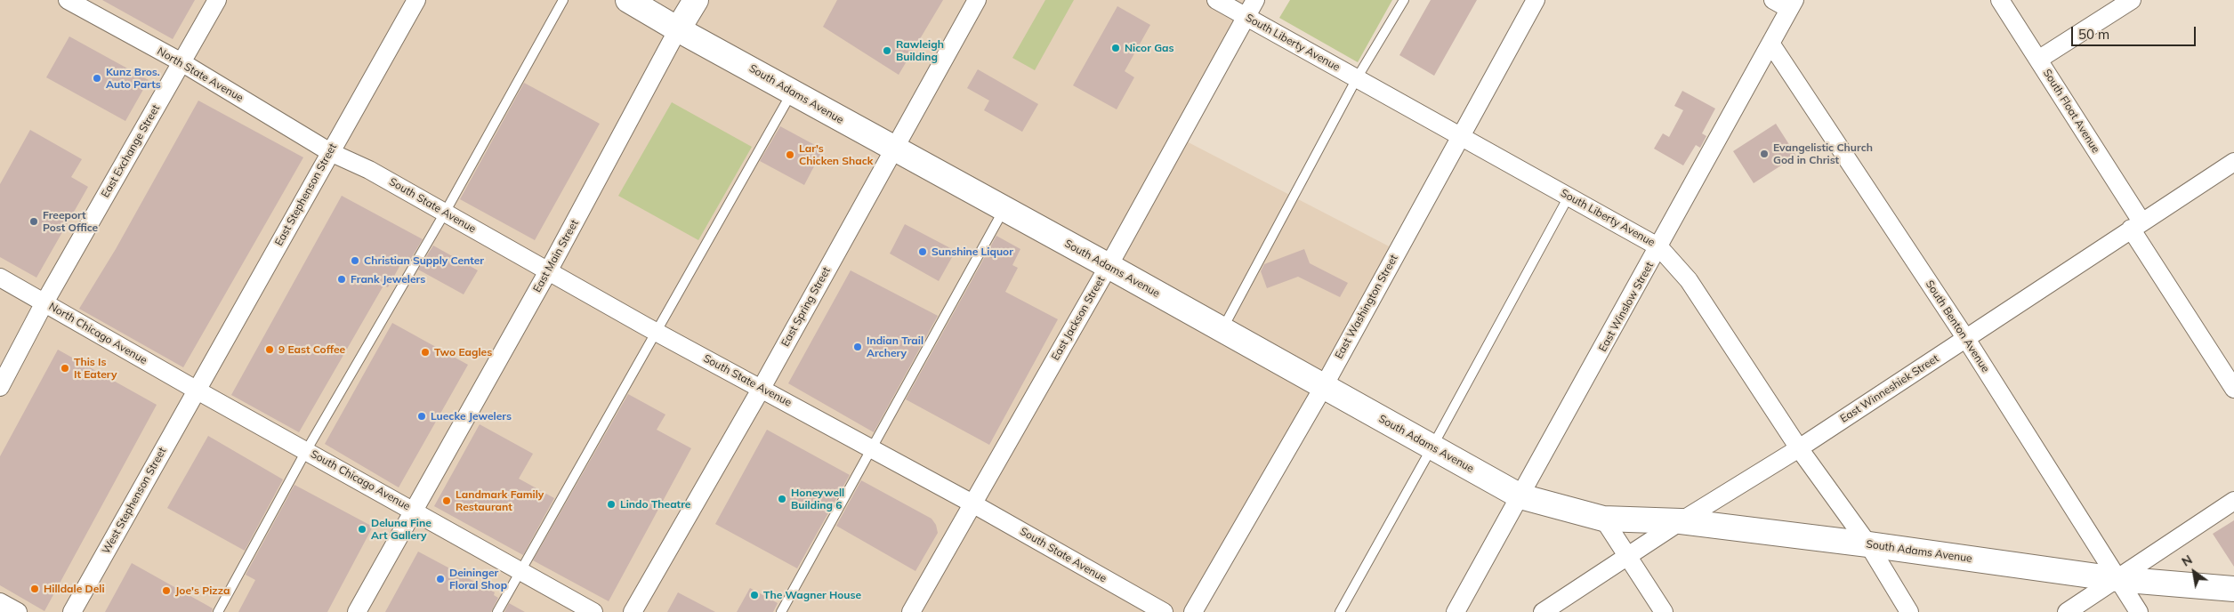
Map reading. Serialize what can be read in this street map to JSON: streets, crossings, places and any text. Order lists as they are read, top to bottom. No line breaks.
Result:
{"streets":{"street":["South Liberty Avenue","North State Avenue","South Adams Avenue","South Float Avenue","East Exchange Street","East Stephenson Street","South State Avenue","East Main Street","East Spring Street","East Washington Street","East Winslow Street","East Jackson Street","South Benton Avenue","North Chicago Avenue","East Winneshiek Street","South Chicago Avenue","West Stephenson Street"]},"crossings":[["South Liberty Avenue","South Adams Avenue"],["South Liberty Avenue","East Washington Street"],["South Liberty Avenue","East Winslow Street"],["South Liberty Avenue","East Jackson Street"],["South Liberty Avenue","East Winneshiek Street"],["North State Avenue","East Exchange Street"],["North State Avenue","East Stephenson Street"],["North State Avenue","South State Avenue"],["South Adams Avenue","East Main Street"],["South Adams Avenue","East Spring Street"],["South Adams Avenue","East Washington Street"],["South Adams Avenue","East Winslow Street"],["South Adams Avenue","East Jackson Street"],["South Adams Avenue","South Benton Avenue"],["South Adams Avenue","East Winneshiek Street"],["South Float Avenue","East Winneshiek Street"],["East Exchange Street","North Chicago Avenue"],["East Stephenson Street","South State Avenue"],["East Stephenson Street","North Chicago Avenue"],["East Stephenson Street","South Chicago Avenue"],["East Stephenson Street","West Stephenson Street"],["South State Avenue","East Main Street"],["South State Avenue","East Spring Street"],["South State Avenue","East Jackson Street"],["East Main Street","South Chicago Avenue"],["East Winslow Street","South Benton Avenue"],["South Benton Avenue","East Winneshiek Street"],["North Chicago Avenue","South Chicago Avenue"],["North Chicago Avenue","West Stephenson Street"],["South Chicago Avenue","West Stephenson Street"]],"places":["Nicor Gas","Rawleigh Building","Kunz Bros. Auto Parts","Evangelistic Church God in Christ","Lar's Chicken Shack","Freeport Post Office","Sunshine Liquor","Christian Supply Center","Frank Jewelers","Indian Trail Archery","9 East Coffee","Two Eagles","This Is It Eatery","Luecke Jewelers","Honeywell Building 6","Landmark Family Restaurant","Lindo Theatre","Deluna Fine Art Gallery","Deininger Floral Shop","Hilldale Deli","Joe's Pizza","The Wagner House"],"scale_bar":"50 m","north":"top left"}
